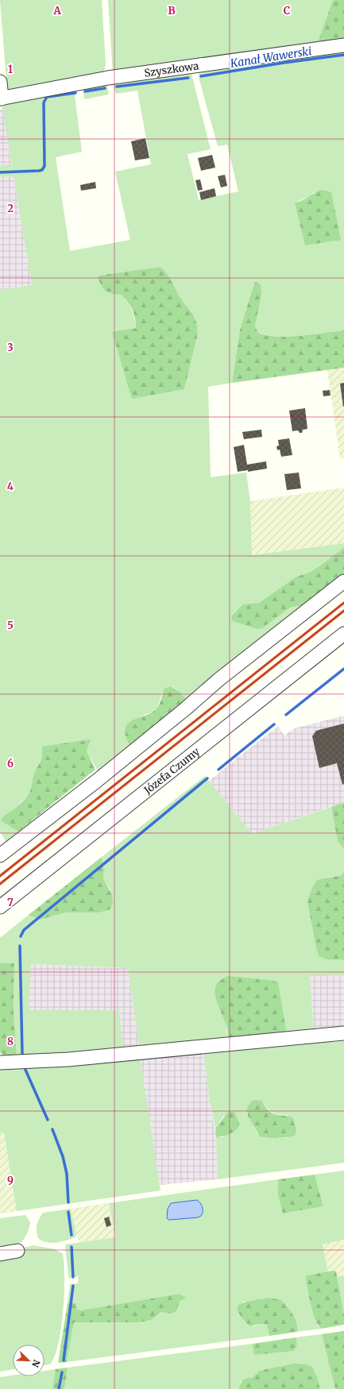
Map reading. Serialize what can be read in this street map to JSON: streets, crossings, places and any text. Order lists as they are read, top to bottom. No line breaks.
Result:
{"streets":{"street":["Szyszkowa","Józefa Czumy"]},"water":["Kanał Wawerski"],"north":"bottom right","grid":{"columns":["A","B","C"],"rows":["1","2","3","4","5","6","7","8","9"]}}
